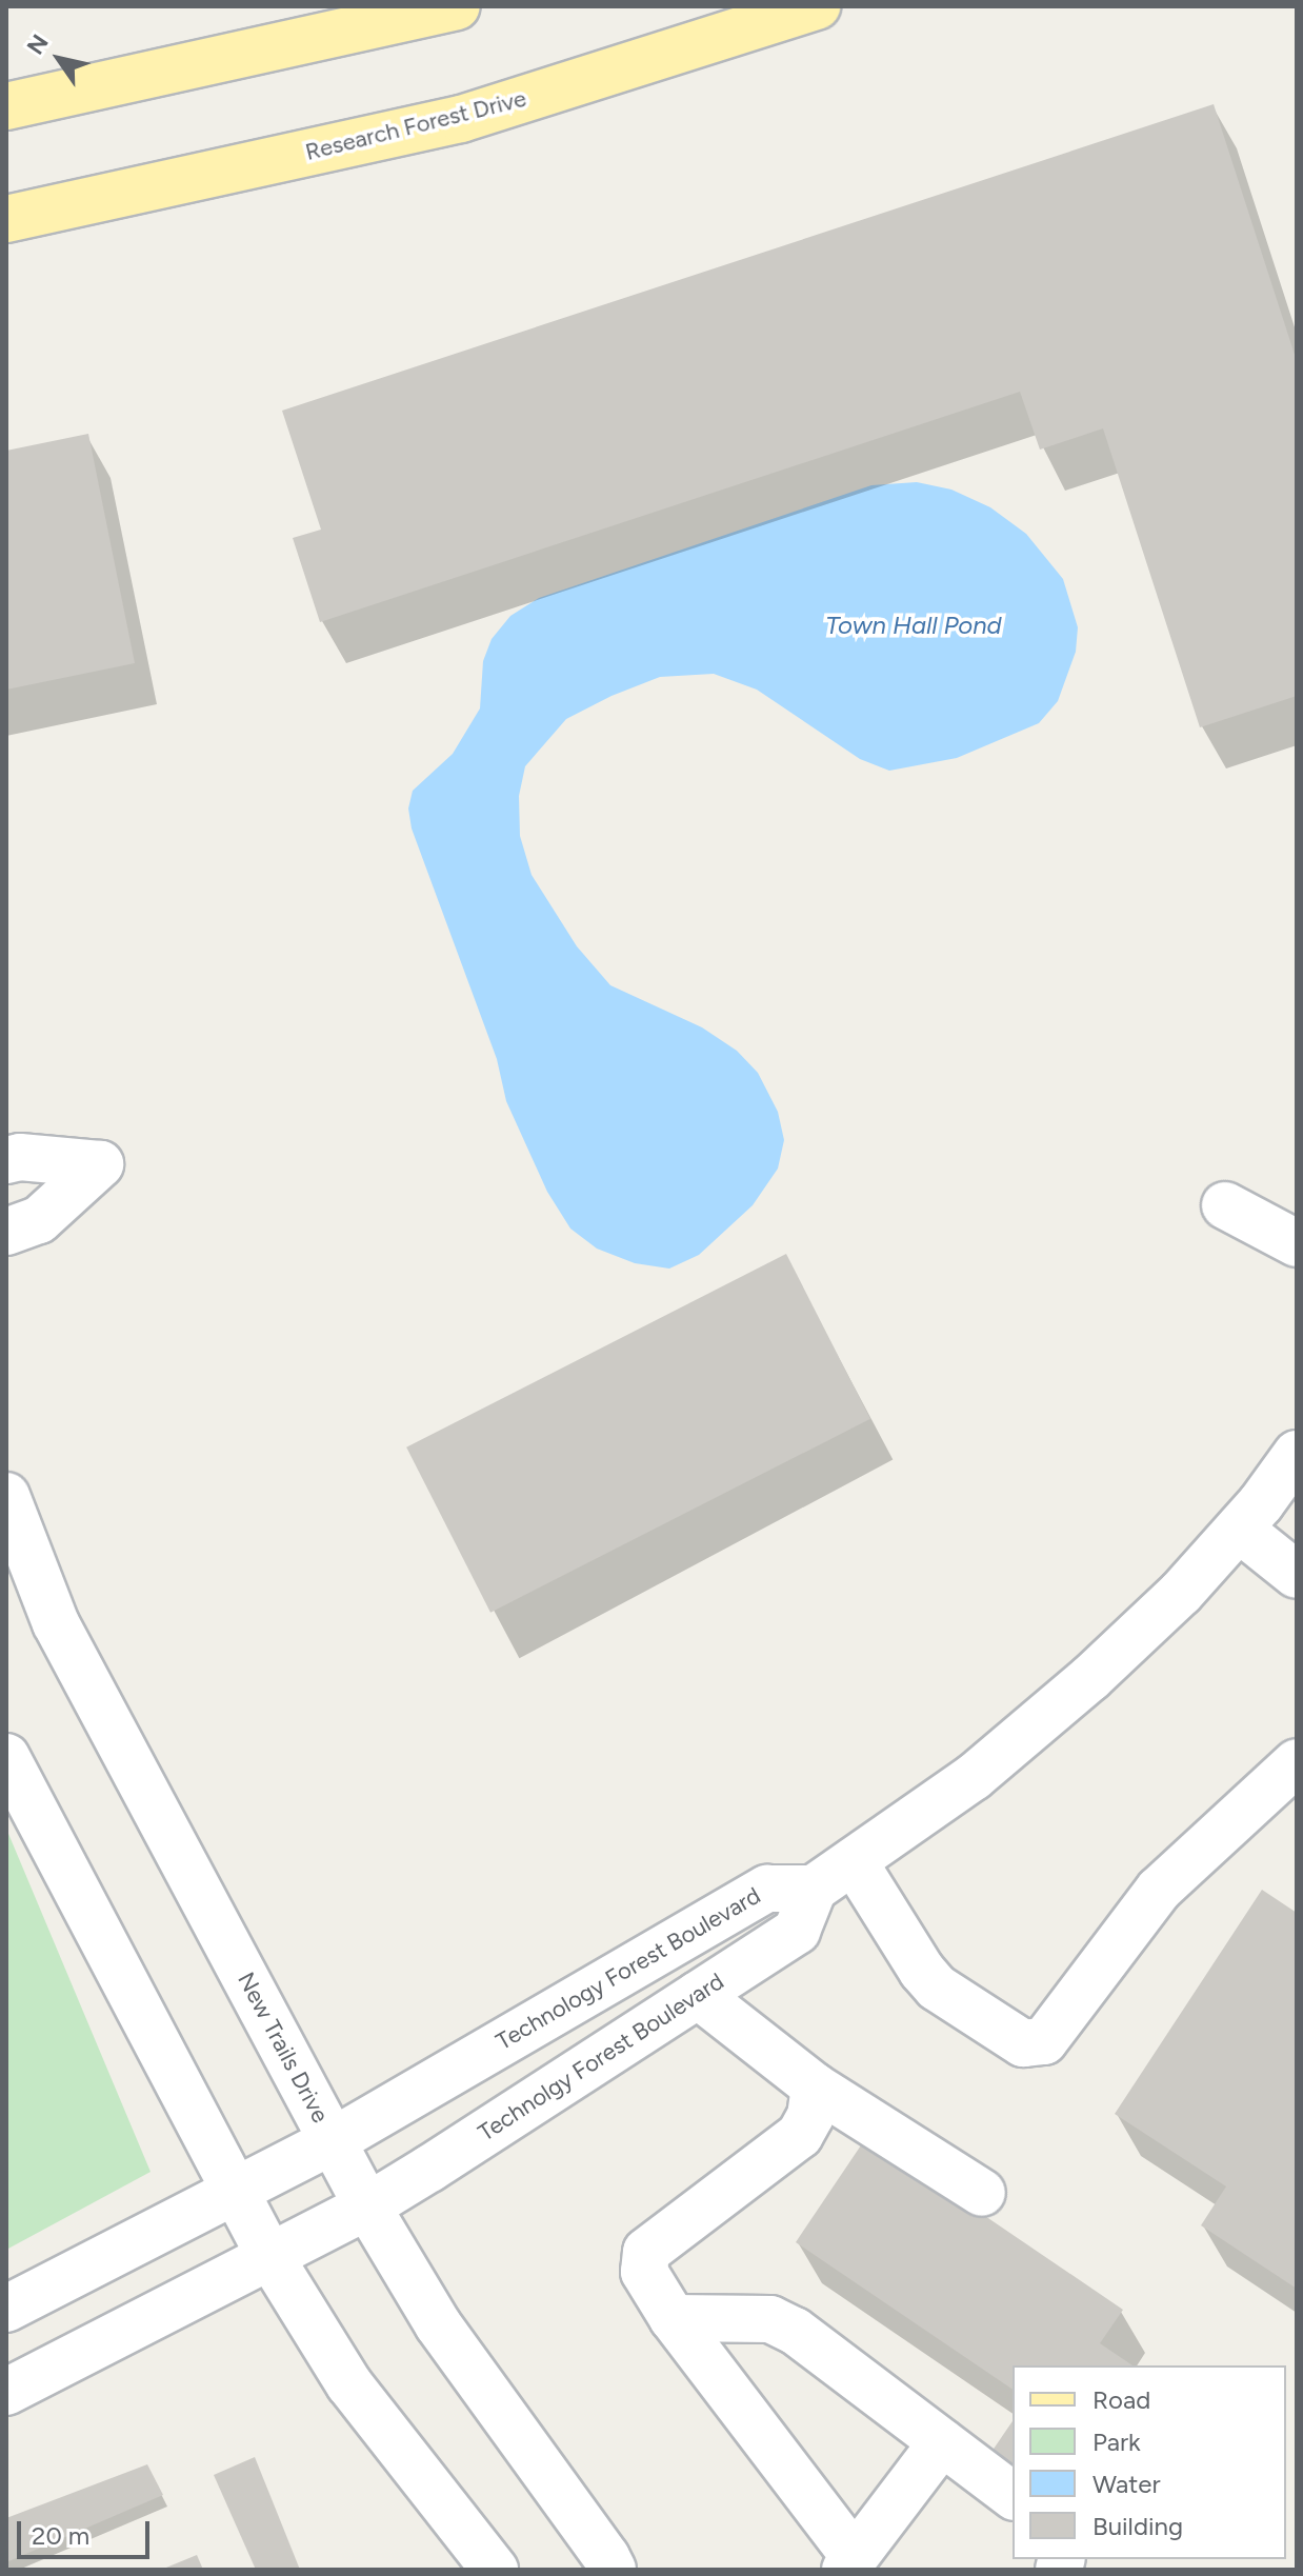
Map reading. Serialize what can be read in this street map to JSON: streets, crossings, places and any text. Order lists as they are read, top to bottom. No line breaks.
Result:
{"streets":{"main road":["Research Forest Drive"],"street":["Technology Forest Boulevard","New Trails Drive","Technolgy Forest Boulevard"]},"crossings":[["Technology Forest Boulevard","New Trails Drive"],["Technology Forest Boulevard","Technolgy Forest Boulevard"],["New Trails Drive","Technolgy Forest Boulevard"]],"water":["Town Hall Pond"],"legend":["Road","Park","Water","Building"],"scale_bar":"20 m","north":"top left"}
